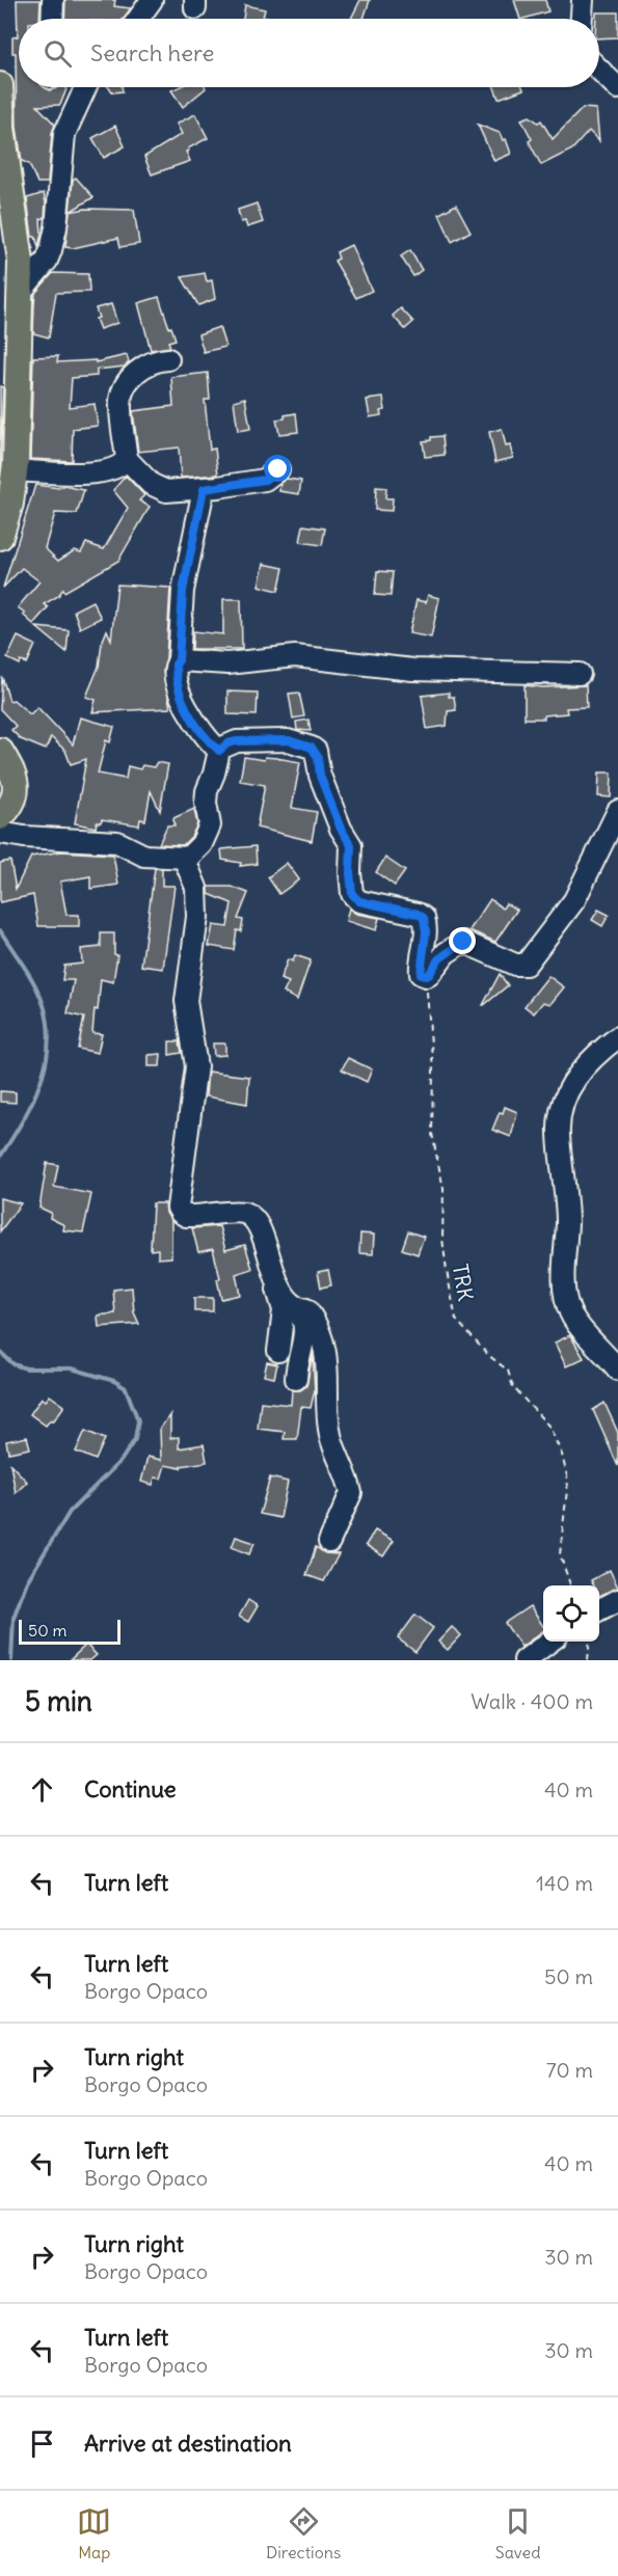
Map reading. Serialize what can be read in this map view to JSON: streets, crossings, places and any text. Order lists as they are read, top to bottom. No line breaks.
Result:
{"streets":{"path":["TRK"]},"scale_bar":"50 m","page":{"search":"Search here","scale":"50 m","heading":["5 min","Walk · 400 m"],"list":[["Continue","40 m"],["Turn left","140 m"],["Turn left","Borgo Opaco","50 m"],["Turn right","Borgo Opaco","70 m"],["Turn left","Borgo Opaco","40 m"],["Turn right","Borgo Opaco","30 m"],["Turn left","Borgo Opaco","30 m"],"Arrive at destination"],"nav":["Map","Directions","Saved"]}}
